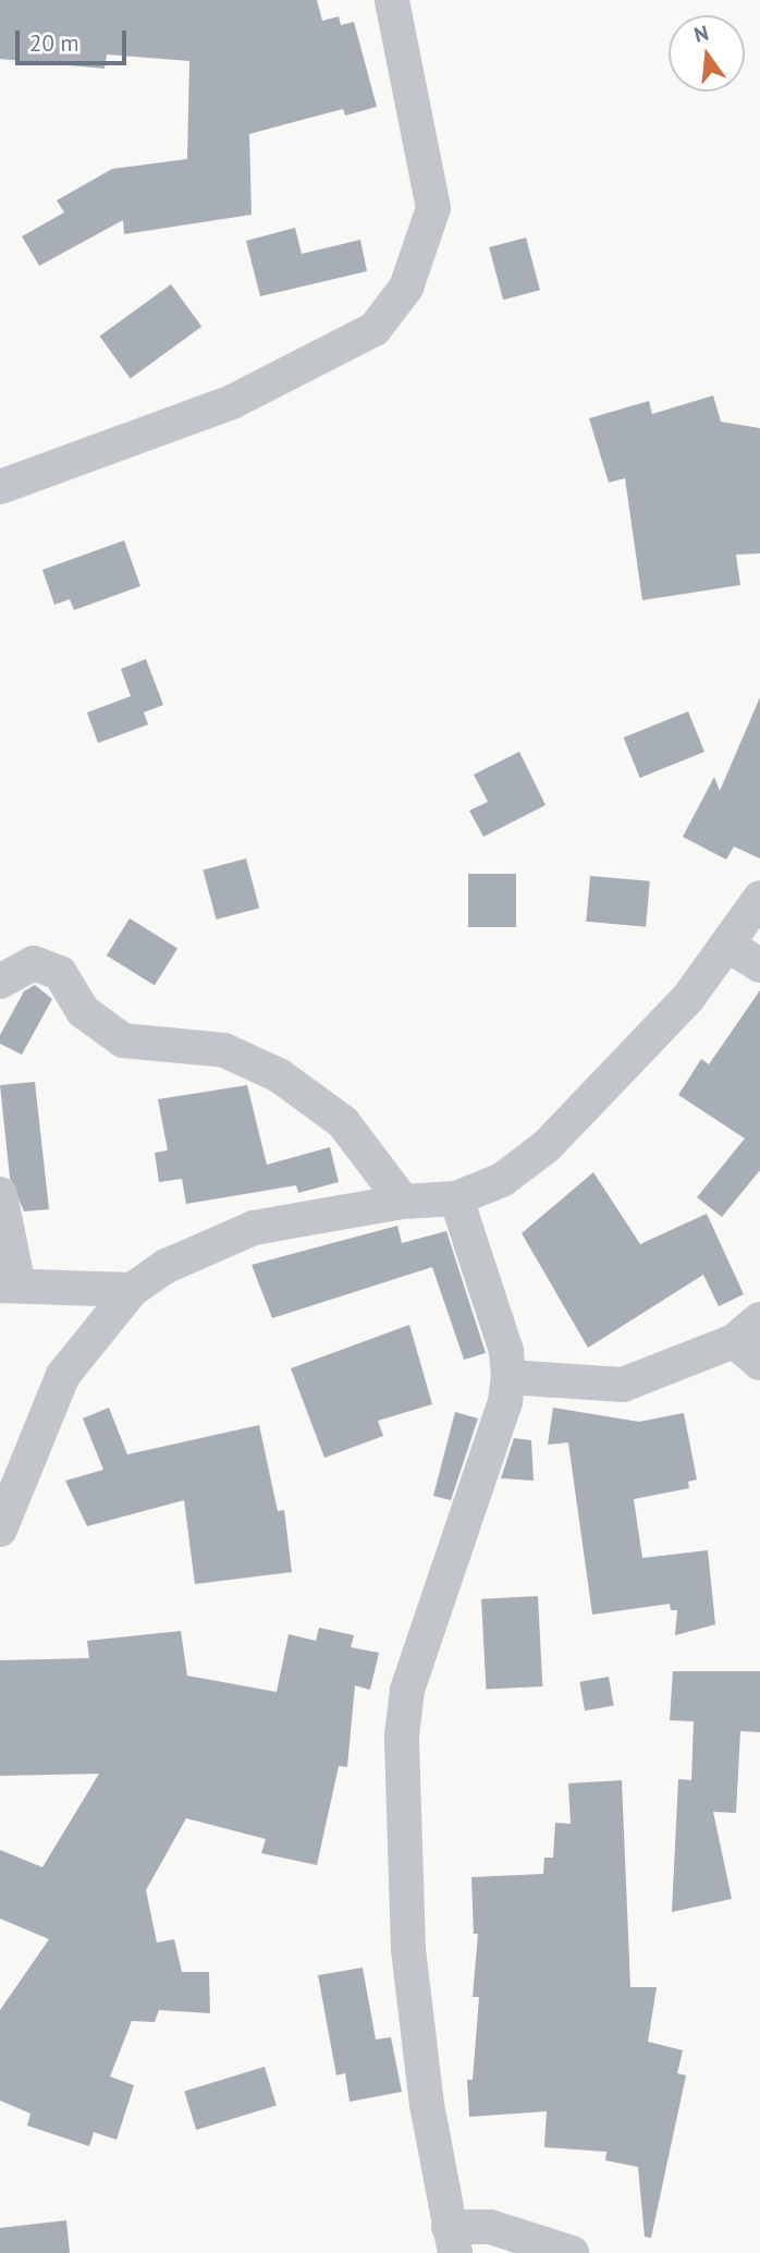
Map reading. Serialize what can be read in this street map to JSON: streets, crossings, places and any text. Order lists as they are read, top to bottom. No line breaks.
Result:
{"scale_bar":"20 m","north":"top"}
